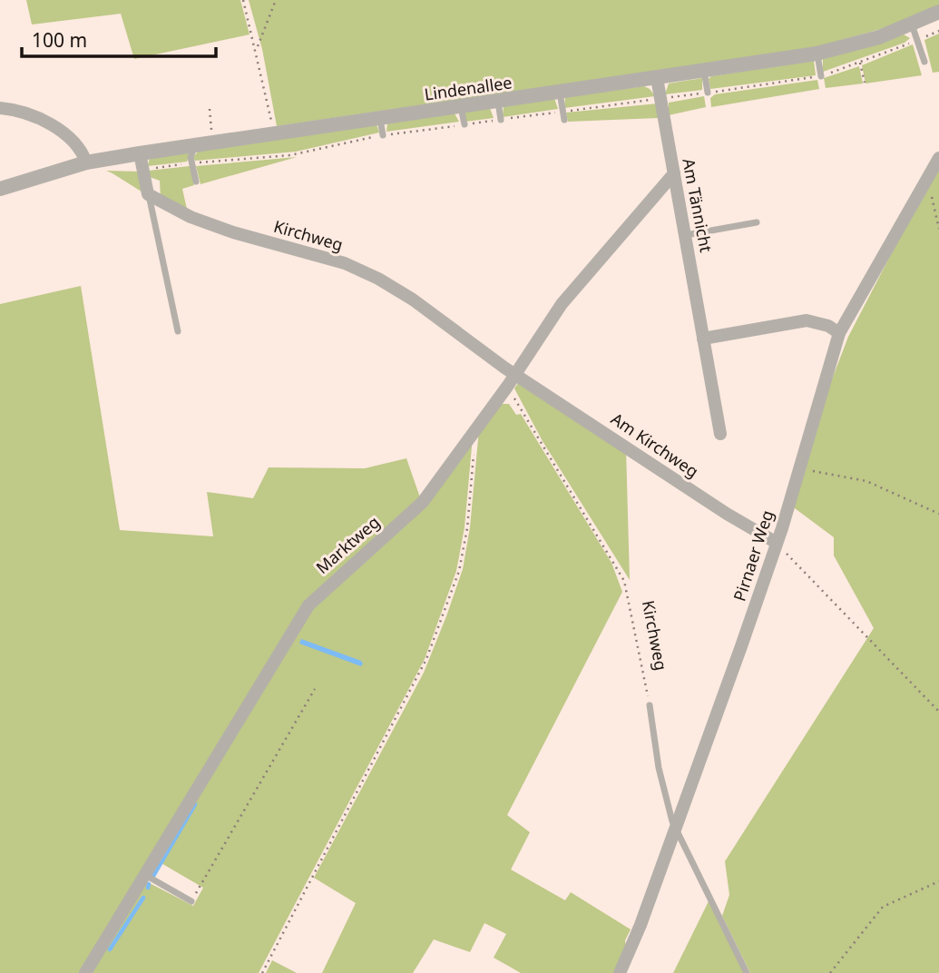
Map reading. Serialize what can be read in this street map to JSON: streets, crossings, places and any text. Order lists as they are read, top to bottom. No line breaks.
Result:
{"streets":{"street":["Lindenallee","Am Tännicht","Kirchweg","Am Kirchweg","Marktweg","Pirnaer Weg"]},"crossings":[["Lindenallee","Am Tännicht"],["Am Tännicht","Marktweg"],["Kirchweg","Am Kirchweg"],["Kirchweg","Marktweg"],["Am Kirchweg","Marktweg"],["Am Kirchweg","Pirnaer Weg"]],"scale_bar":"100 m"}
